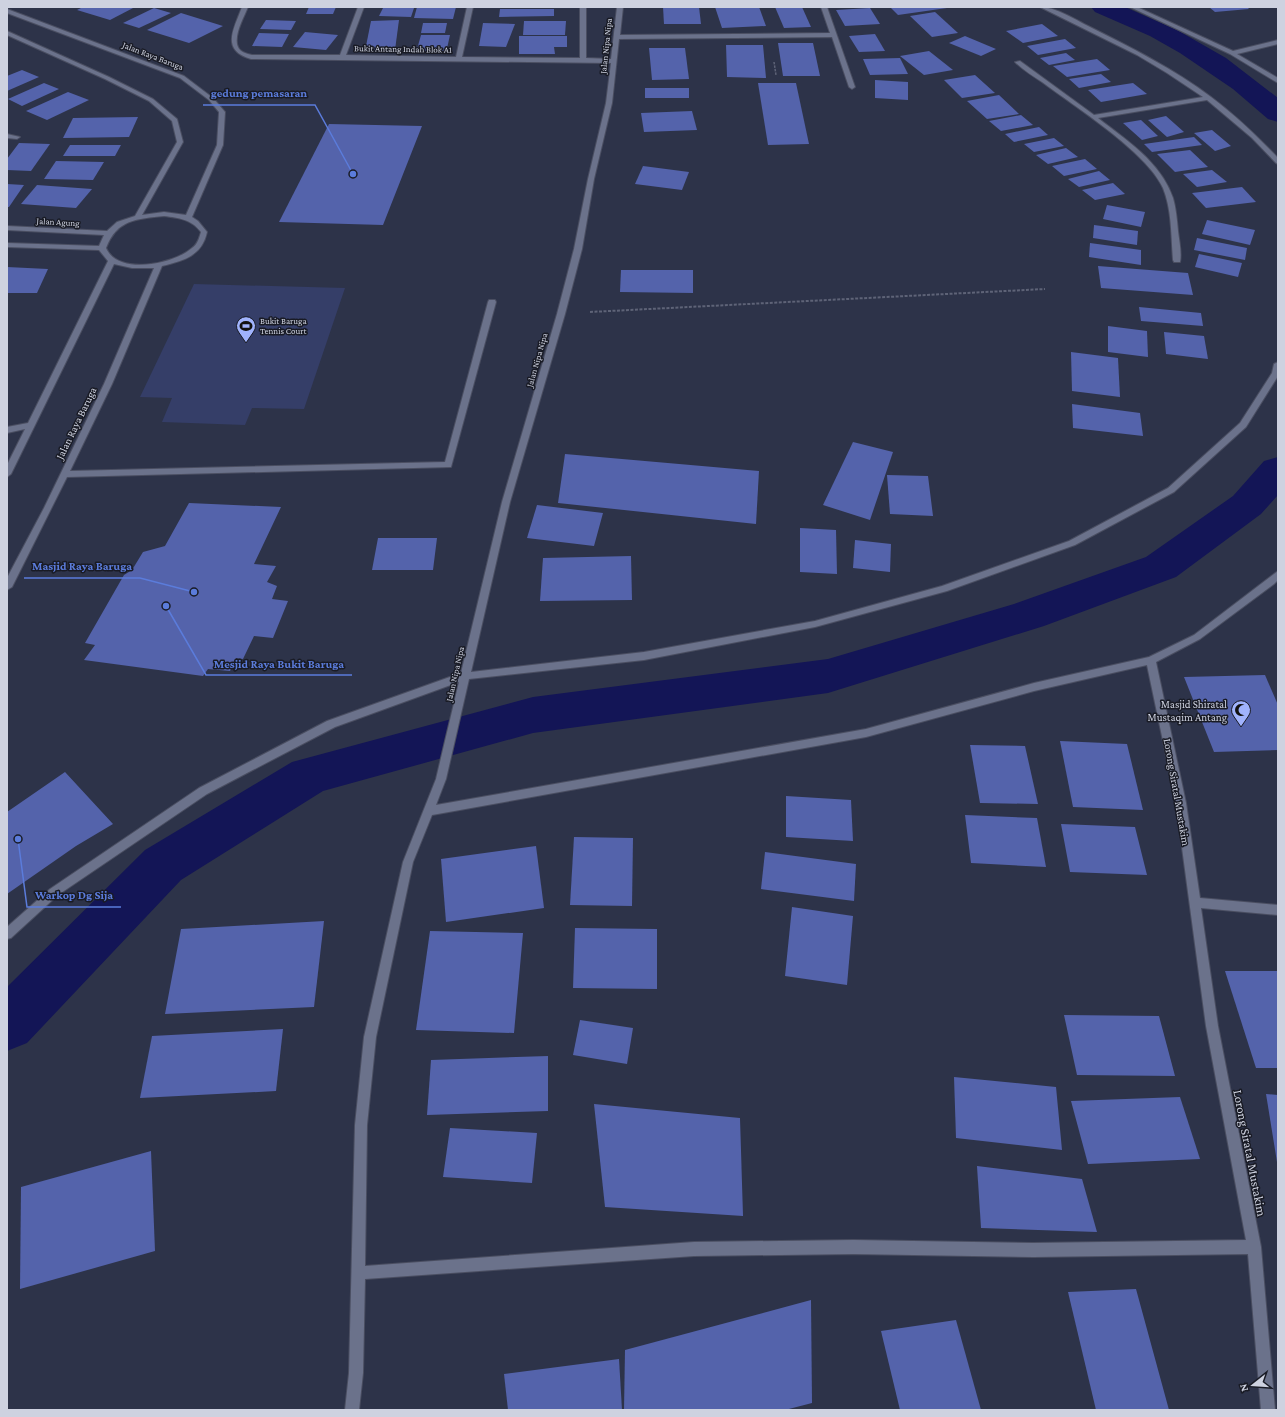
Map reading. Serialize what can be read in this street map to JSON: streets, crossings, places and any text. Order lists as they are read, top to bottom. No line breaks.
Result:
{"streets":{"street":["Jalan Nipa Nipa","Bukit Antang Indah Blok A1","Jalan Raya Baruga","Jalan Agung","Lorong Siratal Mustakim"]},"places":{"other":["gedung pemasaran","Masjid Raya Baruga","Mesjid Raya Bukit Baruga","Warkop Dg Sija"],"sports":["Bukit Baruga Tennis Court"],"mosque":["Masjid Shiratal Mustaqim Antang"]},"north":"left"}
